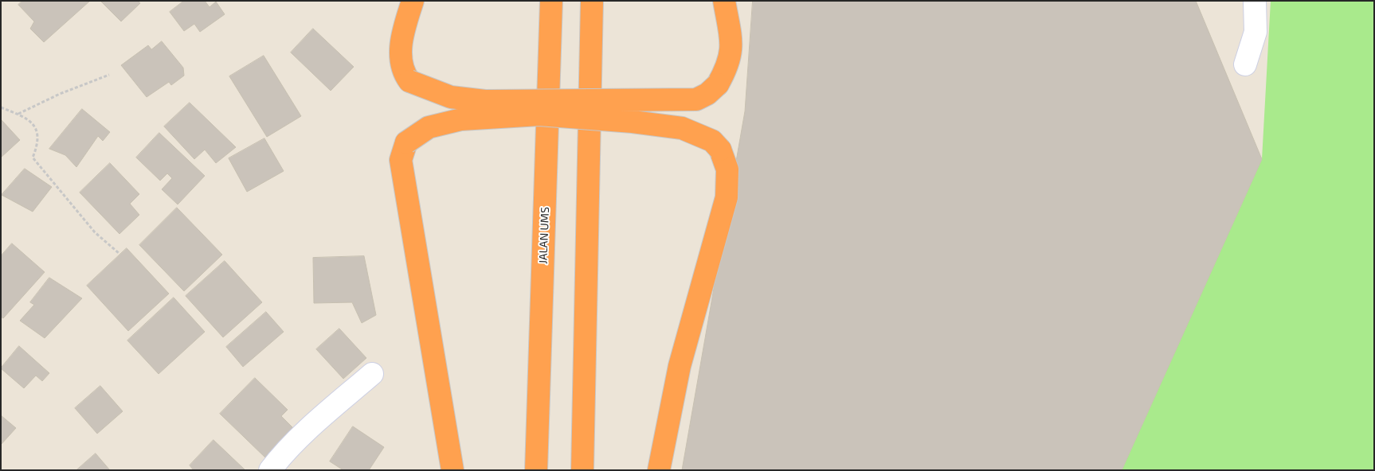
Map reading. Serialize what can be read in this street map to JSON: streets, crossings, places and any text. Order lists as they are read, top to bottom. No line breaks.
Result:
{"streets":{"highway":["JALAN UMS"]}}
